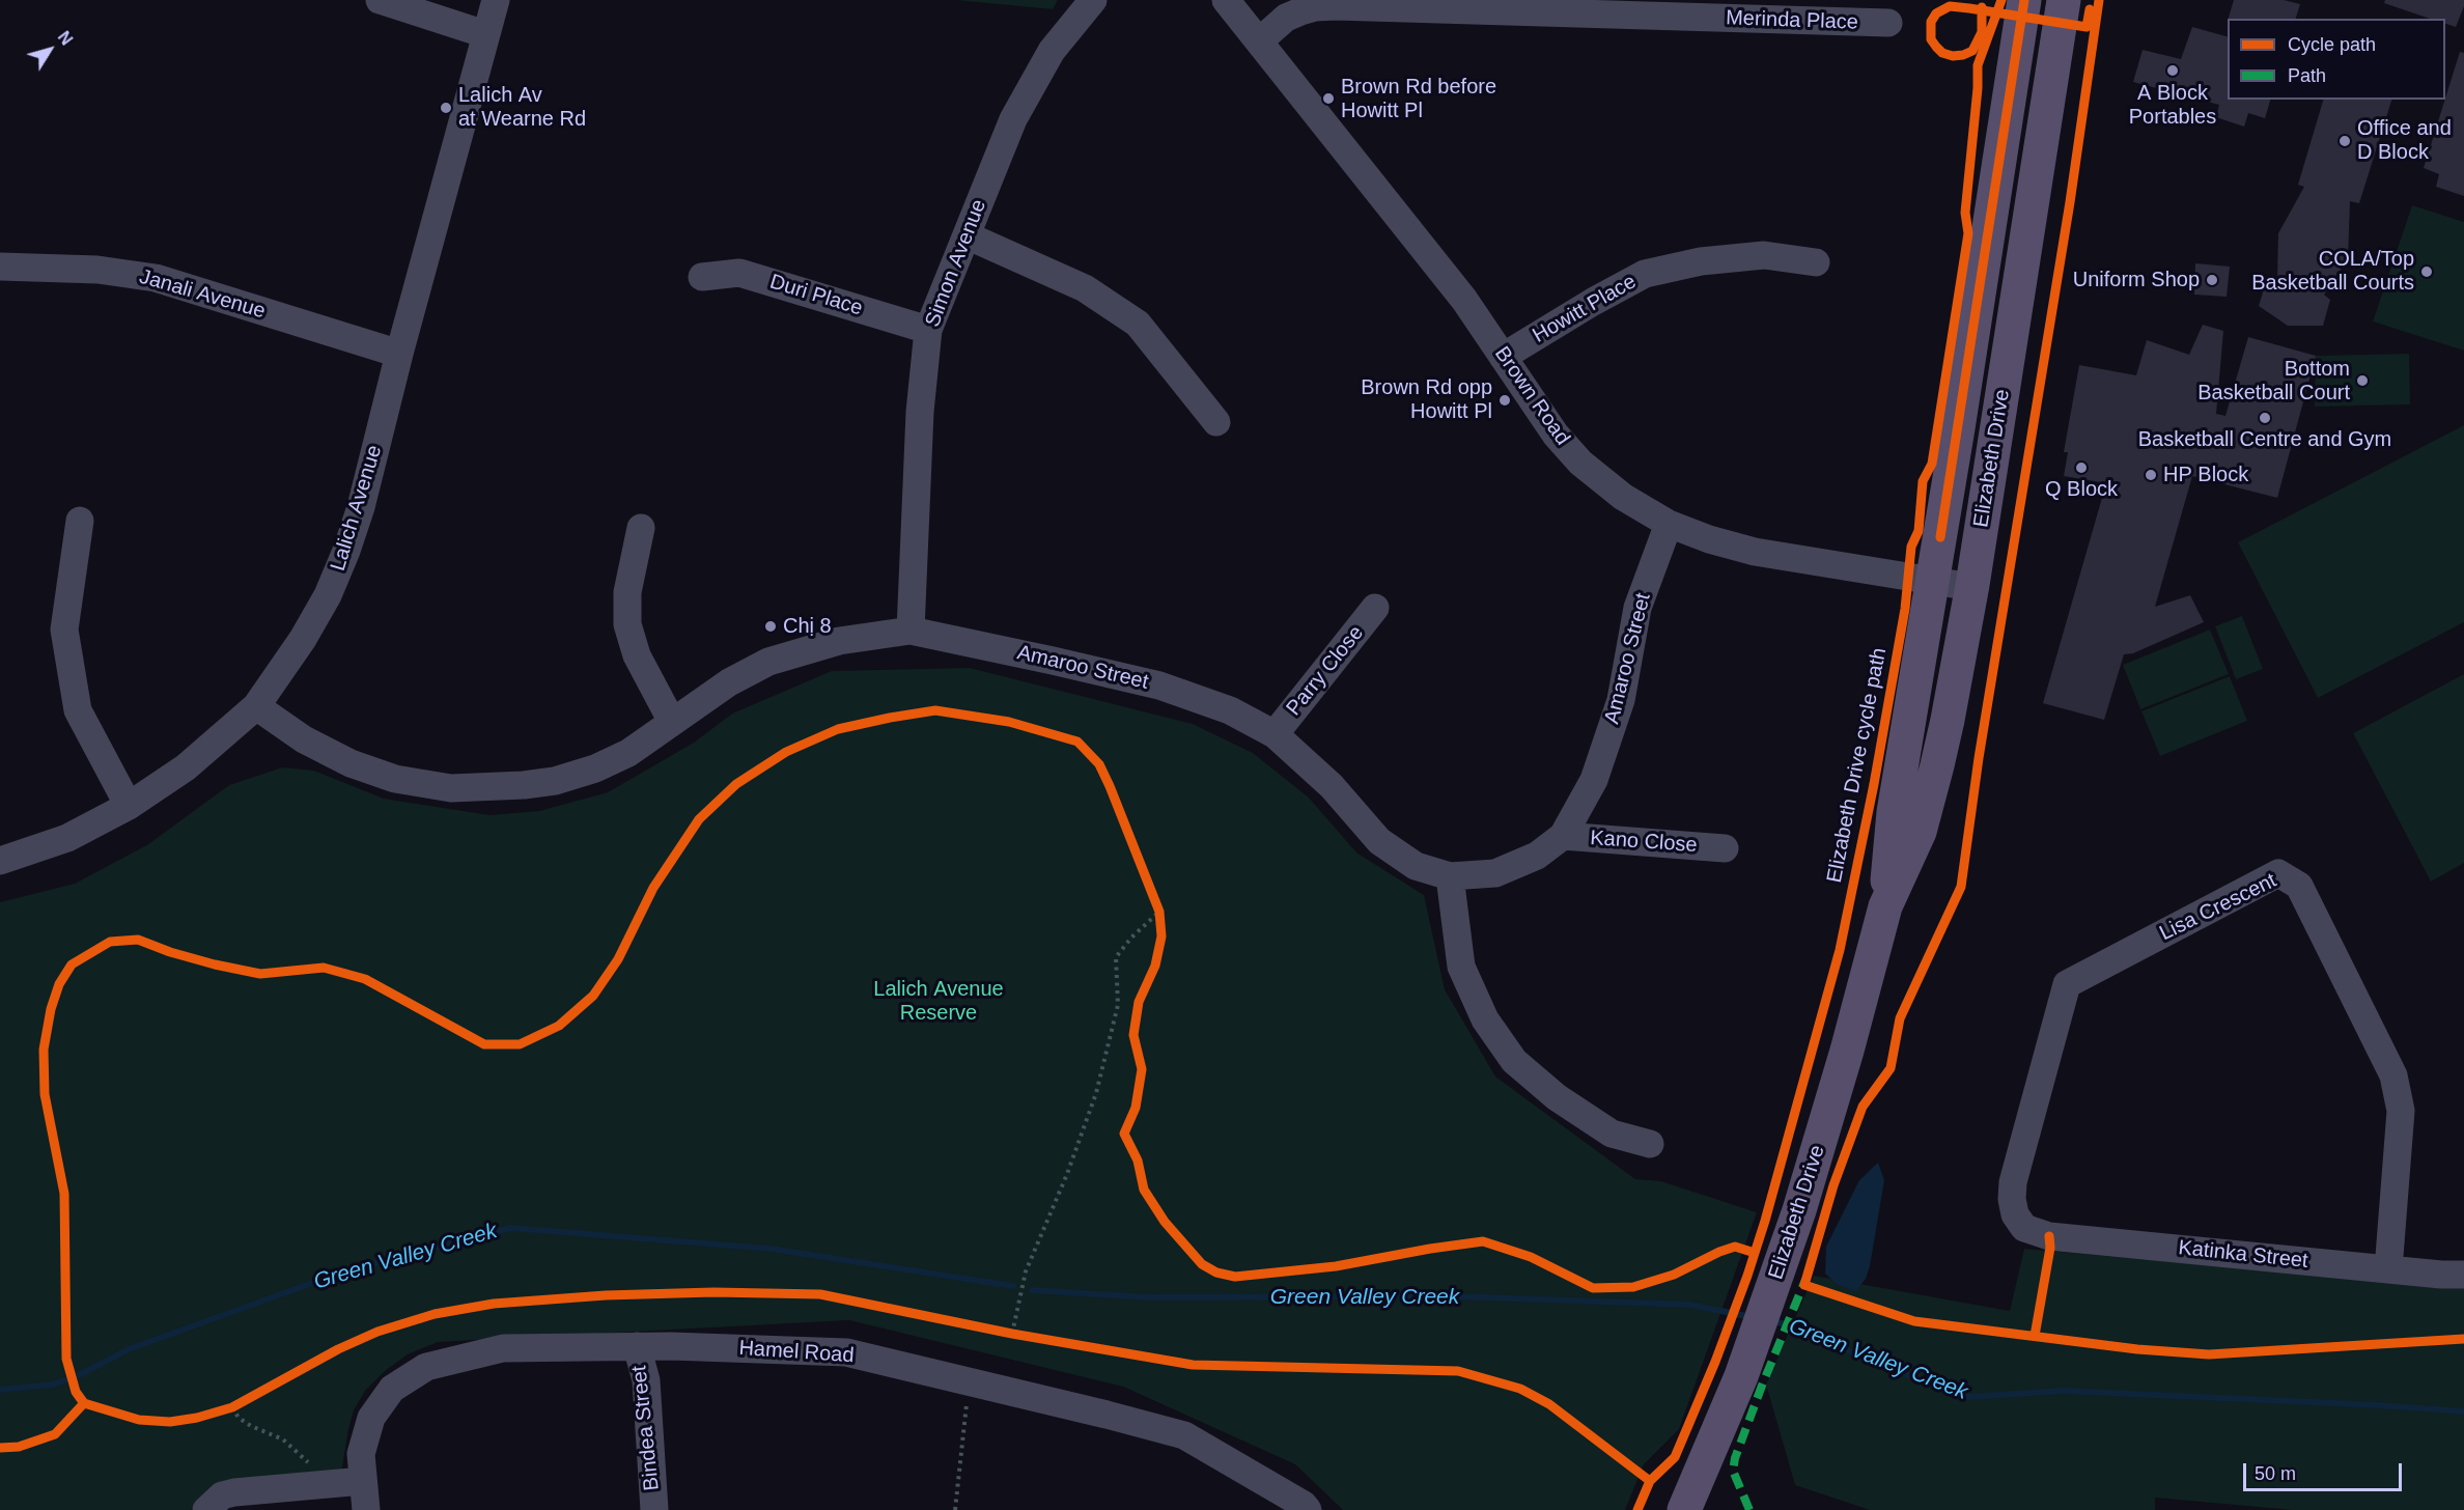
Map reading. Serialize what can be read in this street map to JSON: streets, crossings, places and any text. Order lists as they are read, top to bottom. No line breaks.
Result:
{"streets":{"main road":["Elizabeth Drive"],"street":["Merinda Place","Simon Avenue","Janali Avenue","Duri Place","Howitt Place","Brown Road","Lalich Avenue","Amaroo Street","Parry Close","Kano Close","Lisa Crescent","Katinka Street","Hamel Road","Bindea Street"],"cycle path":["Elizabeth Drive cycle path"]},"crossings":[["Merinda Place","Brown Road"],["Simon Avenue","Duri Place"],["Simon Avenue","Amaroo Street"],["Janali Avenue","Lalich Avenue"],["Howitt Place","Brown Road"],["Brown Road","Elizabeth Drive"],["Brown Road","Amaroo Street"],["Lalich Avenue","Amaroo Street"],["Amaroo Street","Parry Close"],["Amaroo Street","Kano Close"],["Lisa Crescent","Katinka Street"],["Hamel Road","Bindea Street"]],"water":["Green Valley Creek"],"parks":["Lalich Avenue Reserve"],"places":["A Block Portables","Brown Rd before Howitt Pl","Lalich Av at Wearne Rd","Office and D Block","COLA/Top Basketball Courts","Uniform Shop","Bottom Basketball Court","Brown Rd opp Howitt Pl","Basketball Centre and Gym","Q Block","HP Block","Chị 8"],"legend":["Cycle path","Path"],"scale_bar":"50 m","north":"top right"}
